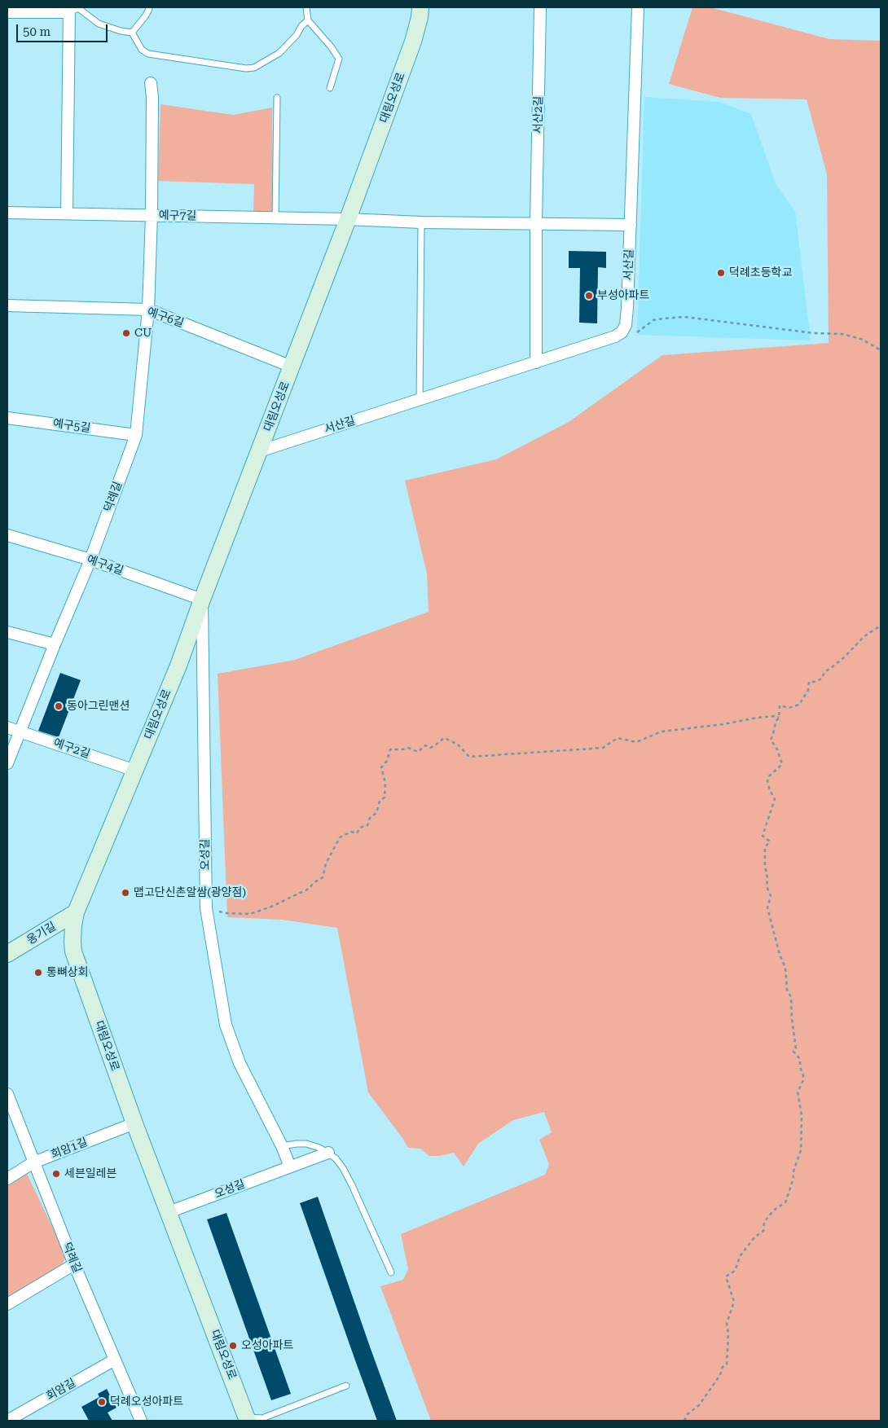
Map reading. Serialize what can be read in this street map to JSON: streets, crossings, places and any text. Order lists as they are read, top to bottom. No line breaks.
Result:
{"streets":{"street":["대림오성로","서산2길","예구7길","서산길","예구6길","예구5길","덕례길","예구4길","예구2길","오성길","옹기길","회암1길","회암길"]},"crossings":[["대림오성로","예구7길"],["대림오성로","서산길"],["대림오성로","예구6길"],["대림오성로","예구4길"],["대림오성로","예구2길"],["대림오성로","오성길"],["대림오성로","옹기길"],["대림오성로","회암1길"],["서산2길","서산길"],["예구7길","덕례길"],["예구6길","덕례길"],["예구5길","덕례길"],["덕례길","예구4길"],["덕례길","예구2길"],["덕례길","회암1길"],["덕례길","회암길"],["예구4길","오성길"]],"places":["덕례초등학교","부성아파트","CU","동아그린맨션","맵고단신촌알쌈(광양점)","통뼈상회","세븐일레븐","오성아파트","덕례오성아파트"],"scale_bar":"50 m"}
